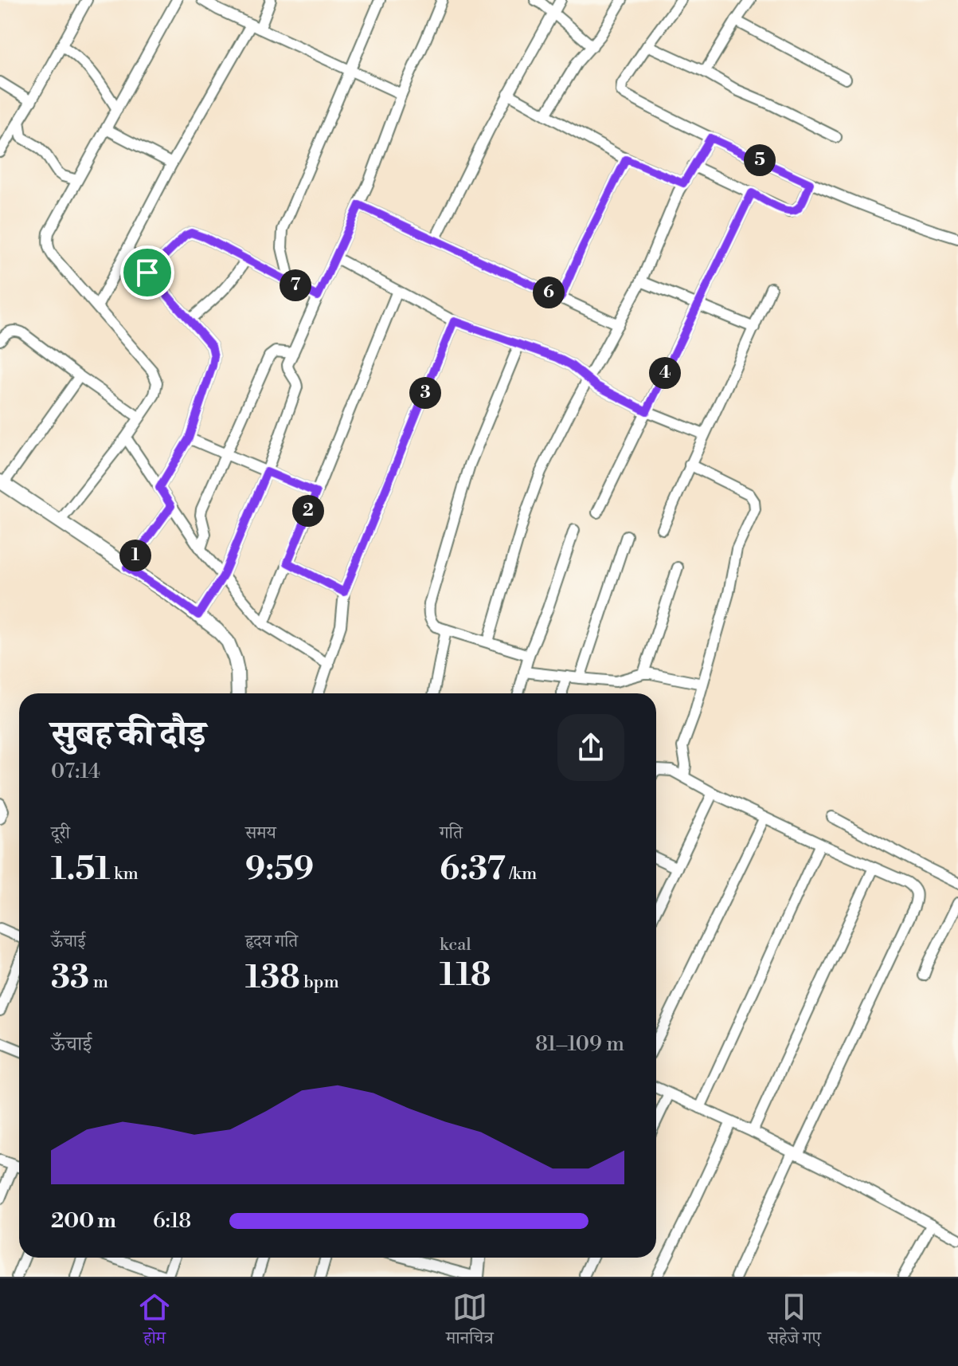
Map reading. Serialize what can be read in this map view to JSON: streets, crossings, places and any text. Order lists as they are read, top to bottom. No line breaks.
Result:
{"page":{"pins":["5","7","6","4","3","2","1"],"heading":["सुबह की दौड़","07:14"],"stats":[["दूरी","1.51 km"],["समय","9:59"],["गति","6:37 /km"],["ऊँचाई","33 m"],["हृदय गति","138 bpm"],["kcal","118"]],"chart":["ऊँचाई","81–109 m"],"list":[{"name":"200 m","note":"6:18"}],"tabs":["होम","मानचित्र","सहेजे गए"]}}
